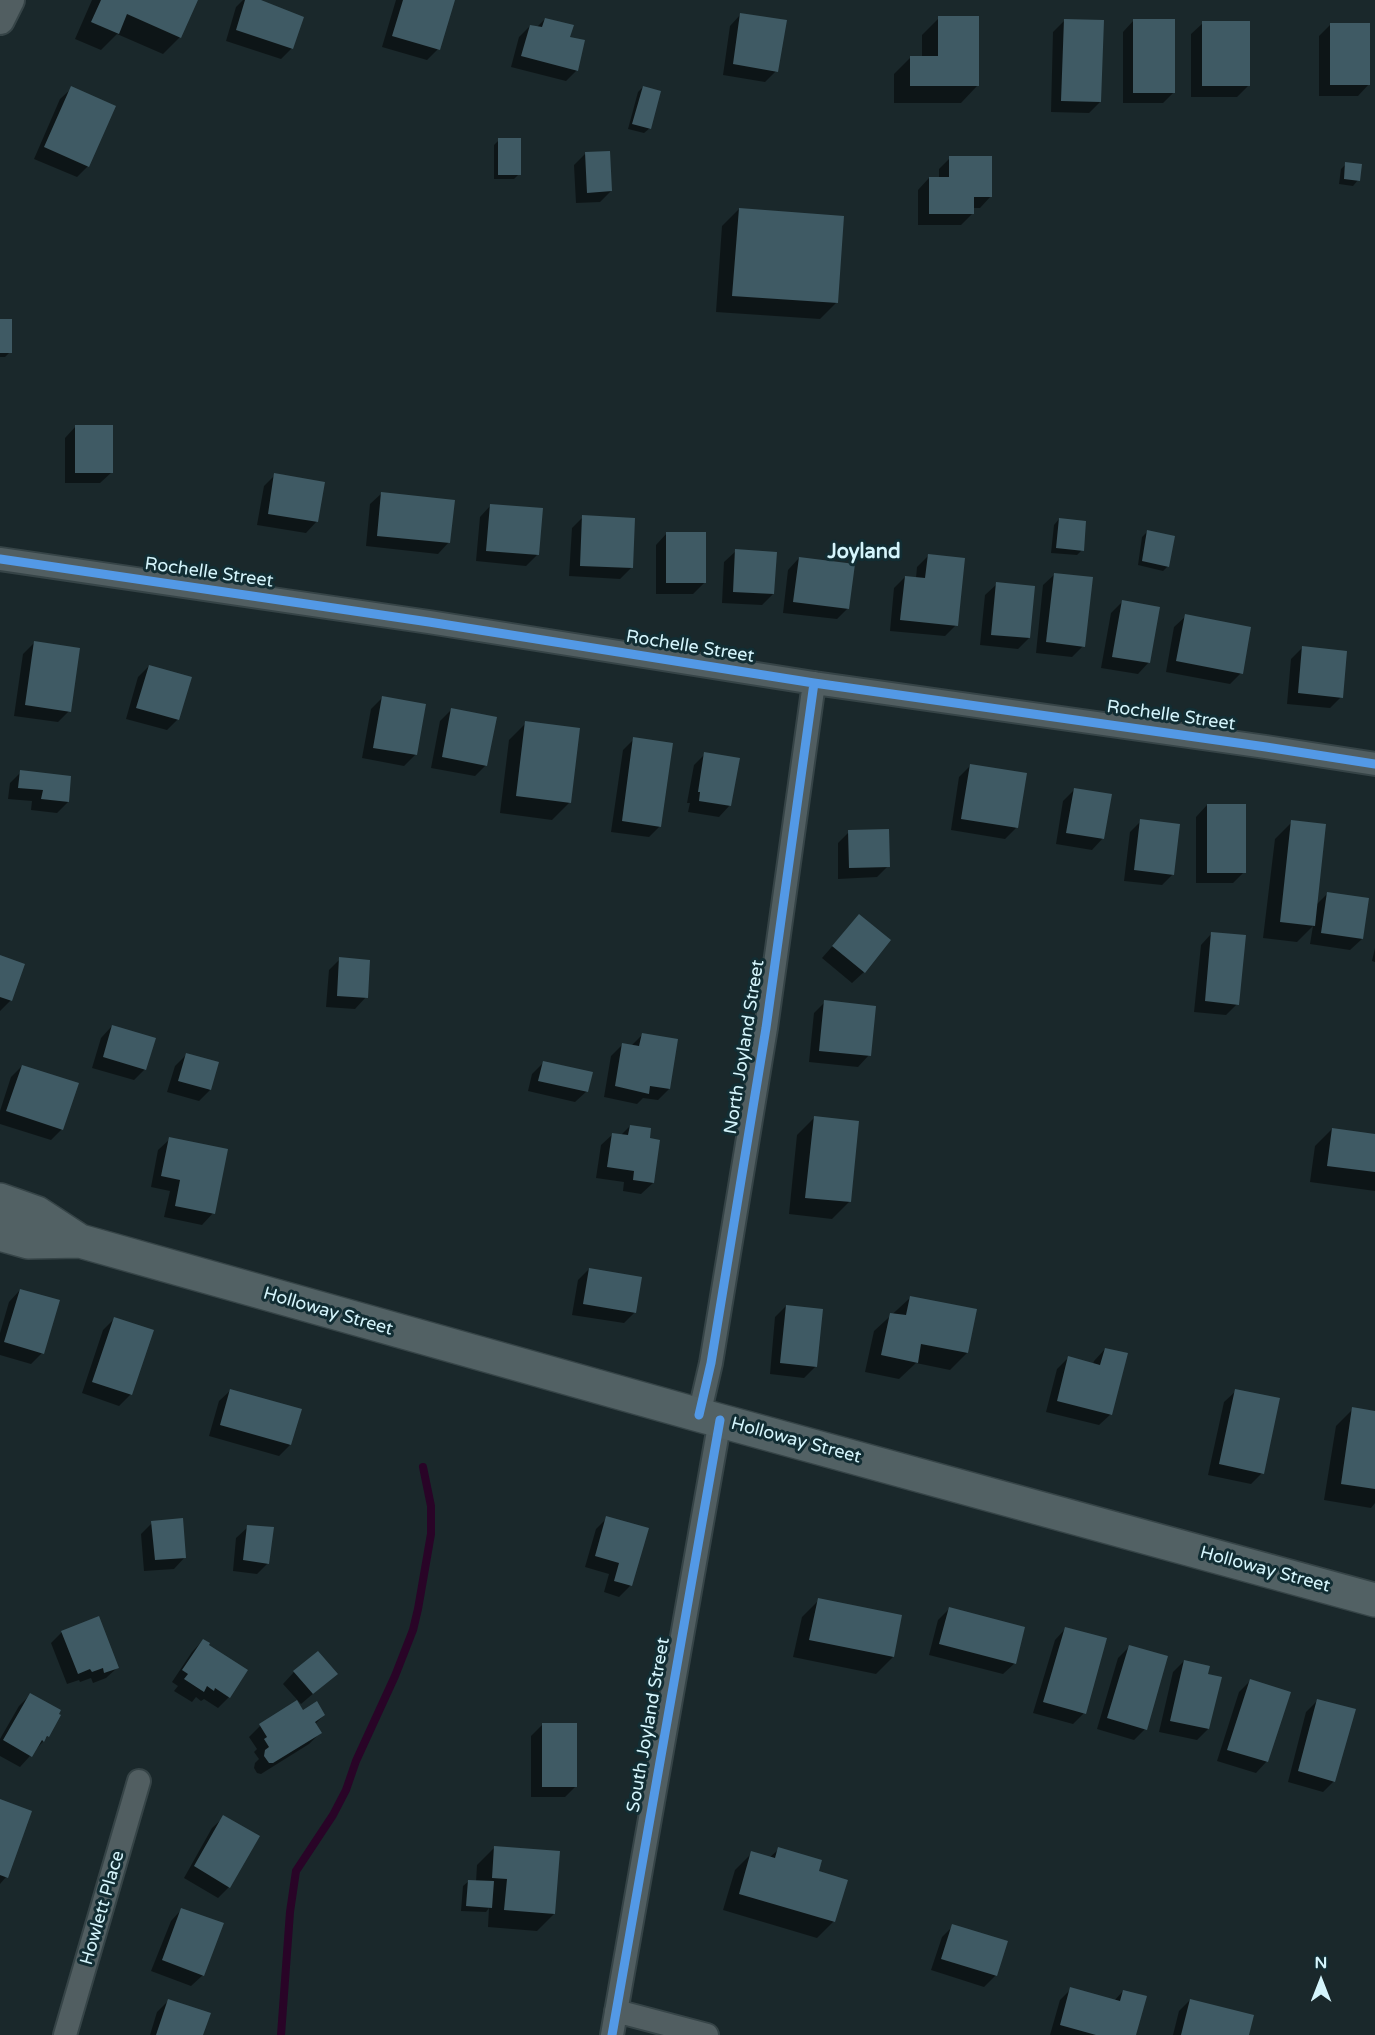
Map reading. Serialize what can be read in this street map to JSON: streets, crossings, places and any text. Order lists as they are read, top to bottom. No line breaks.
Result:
{"streets":{"highway":["Holloway Street"],"street":["Rochelle Street","North Joyland Street","South Joyland Street","Howlett Place"]},"crossings":[["Rochelle Street","North Joyland Street"],["North Joyland Street","Holloway Street"],["North Joyland Street","South Joyland Street"],["Holloway Street","South Joyland Street"]],"districts":["Joyland"],"north":"top"}
